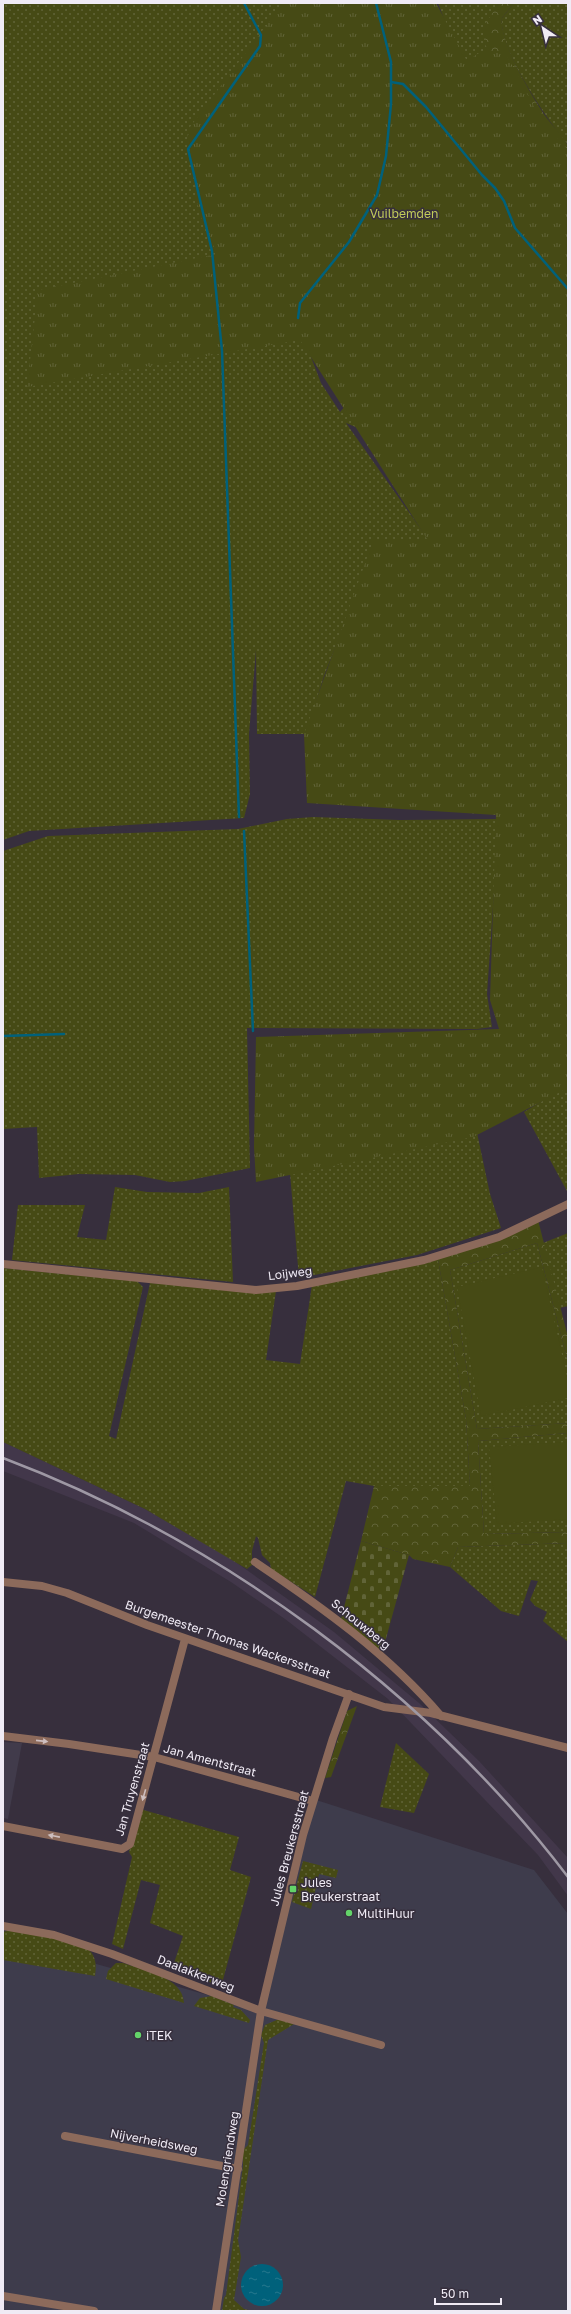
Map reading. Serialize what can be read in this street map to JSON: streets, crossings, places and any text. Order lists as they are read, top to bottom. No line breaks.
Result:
{"streets":{"street":["Loijweg","Schouwberg","Burgemeester Thomas Wackersstraat","Jan Amentstraat","Jan Truyenstraat","Jules Breukersstraat","Daalakkerweg","Nijverheidsweg","Molengriendweg"]},"crossings":[["Schouwberg","Burgemeester Thomas Wackersstraat"],["Burgemeester Thomas Wackersstraat","Jan Truyenstraat"],["Burgemeester Thomas Wackersstraat","Jules Breukersstraat"],["Jan Amentstraat","Jan Truyenstraat"],["Jan Amentstraat","Jules Breukersstraat"],["Jules Breukersstraat","Daalakkerweg"],["Jules Breukersstraat","Molengriendweg"],["Daalakkerweg","Molengriendweg"],["Nijverheidsweg","Molengriendweg"]],"one_way":["Jan Amentstraat"],"parks":["Vuilbemden"],"places":{"transit":["Jules Breukerstraat"],"other":["MultiHuur","iTEK"]},"scale_bar":"50 m","north":"top left"}
